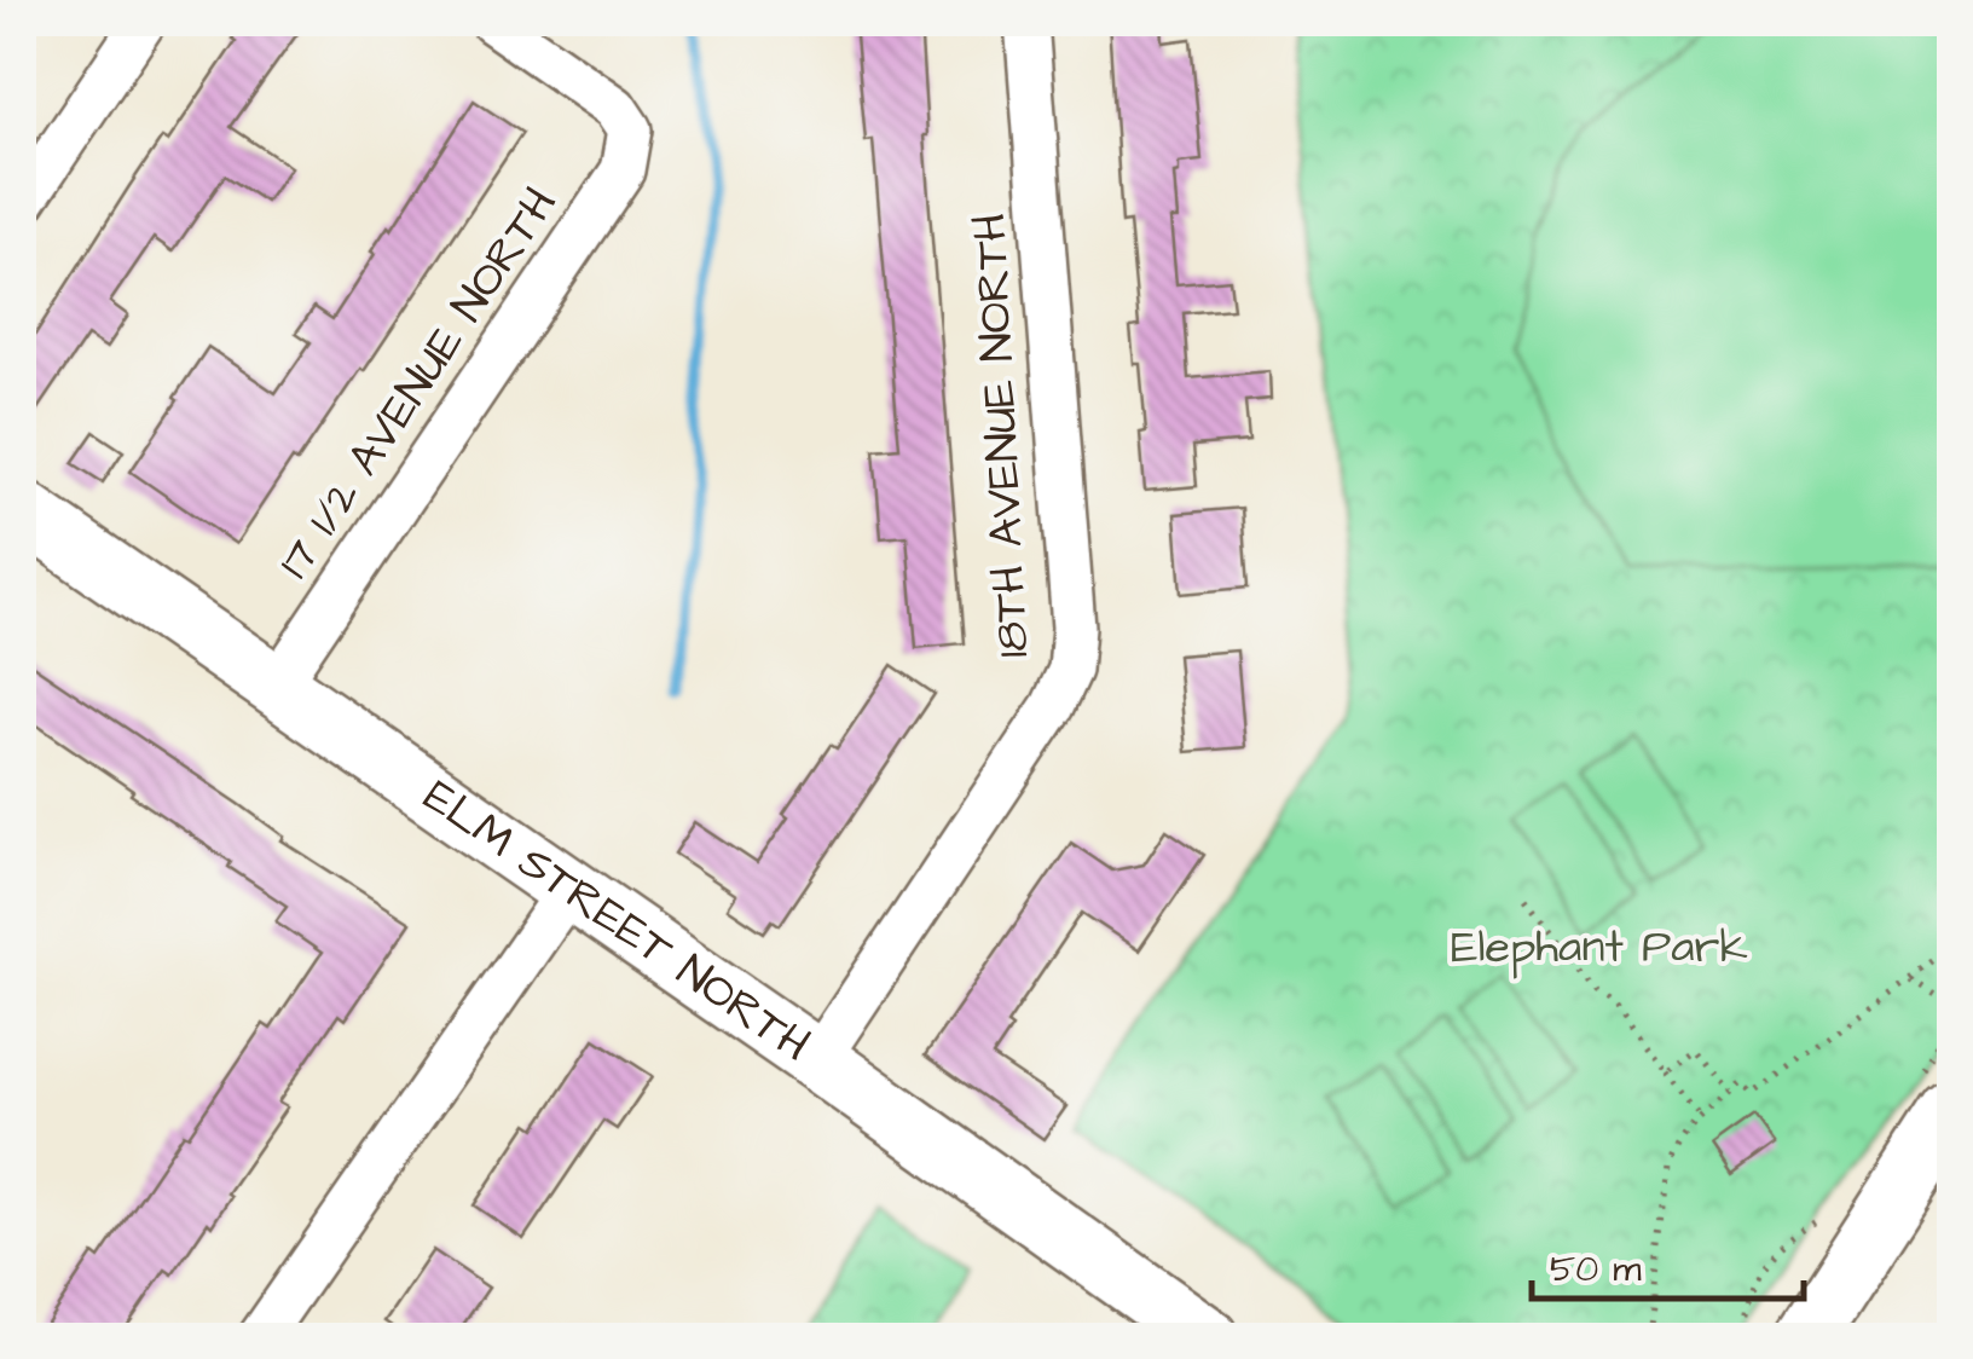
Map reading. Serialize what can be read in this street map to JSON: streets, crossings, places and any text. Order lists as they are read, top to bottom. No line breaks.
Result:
{"streets":{"street":["17 1/2 AVENUE NORTH","18TH AVENUE NORTH","ELM STREET NORTH"]},"crossings":[["17 1/2 AVENUE NORTH","ELM STREET NORTH"],["18TH AVENUE NORTH","ELM STREET NORTH"]],"parks":["Elephant Park"],"scale_bar":"50 m"}
